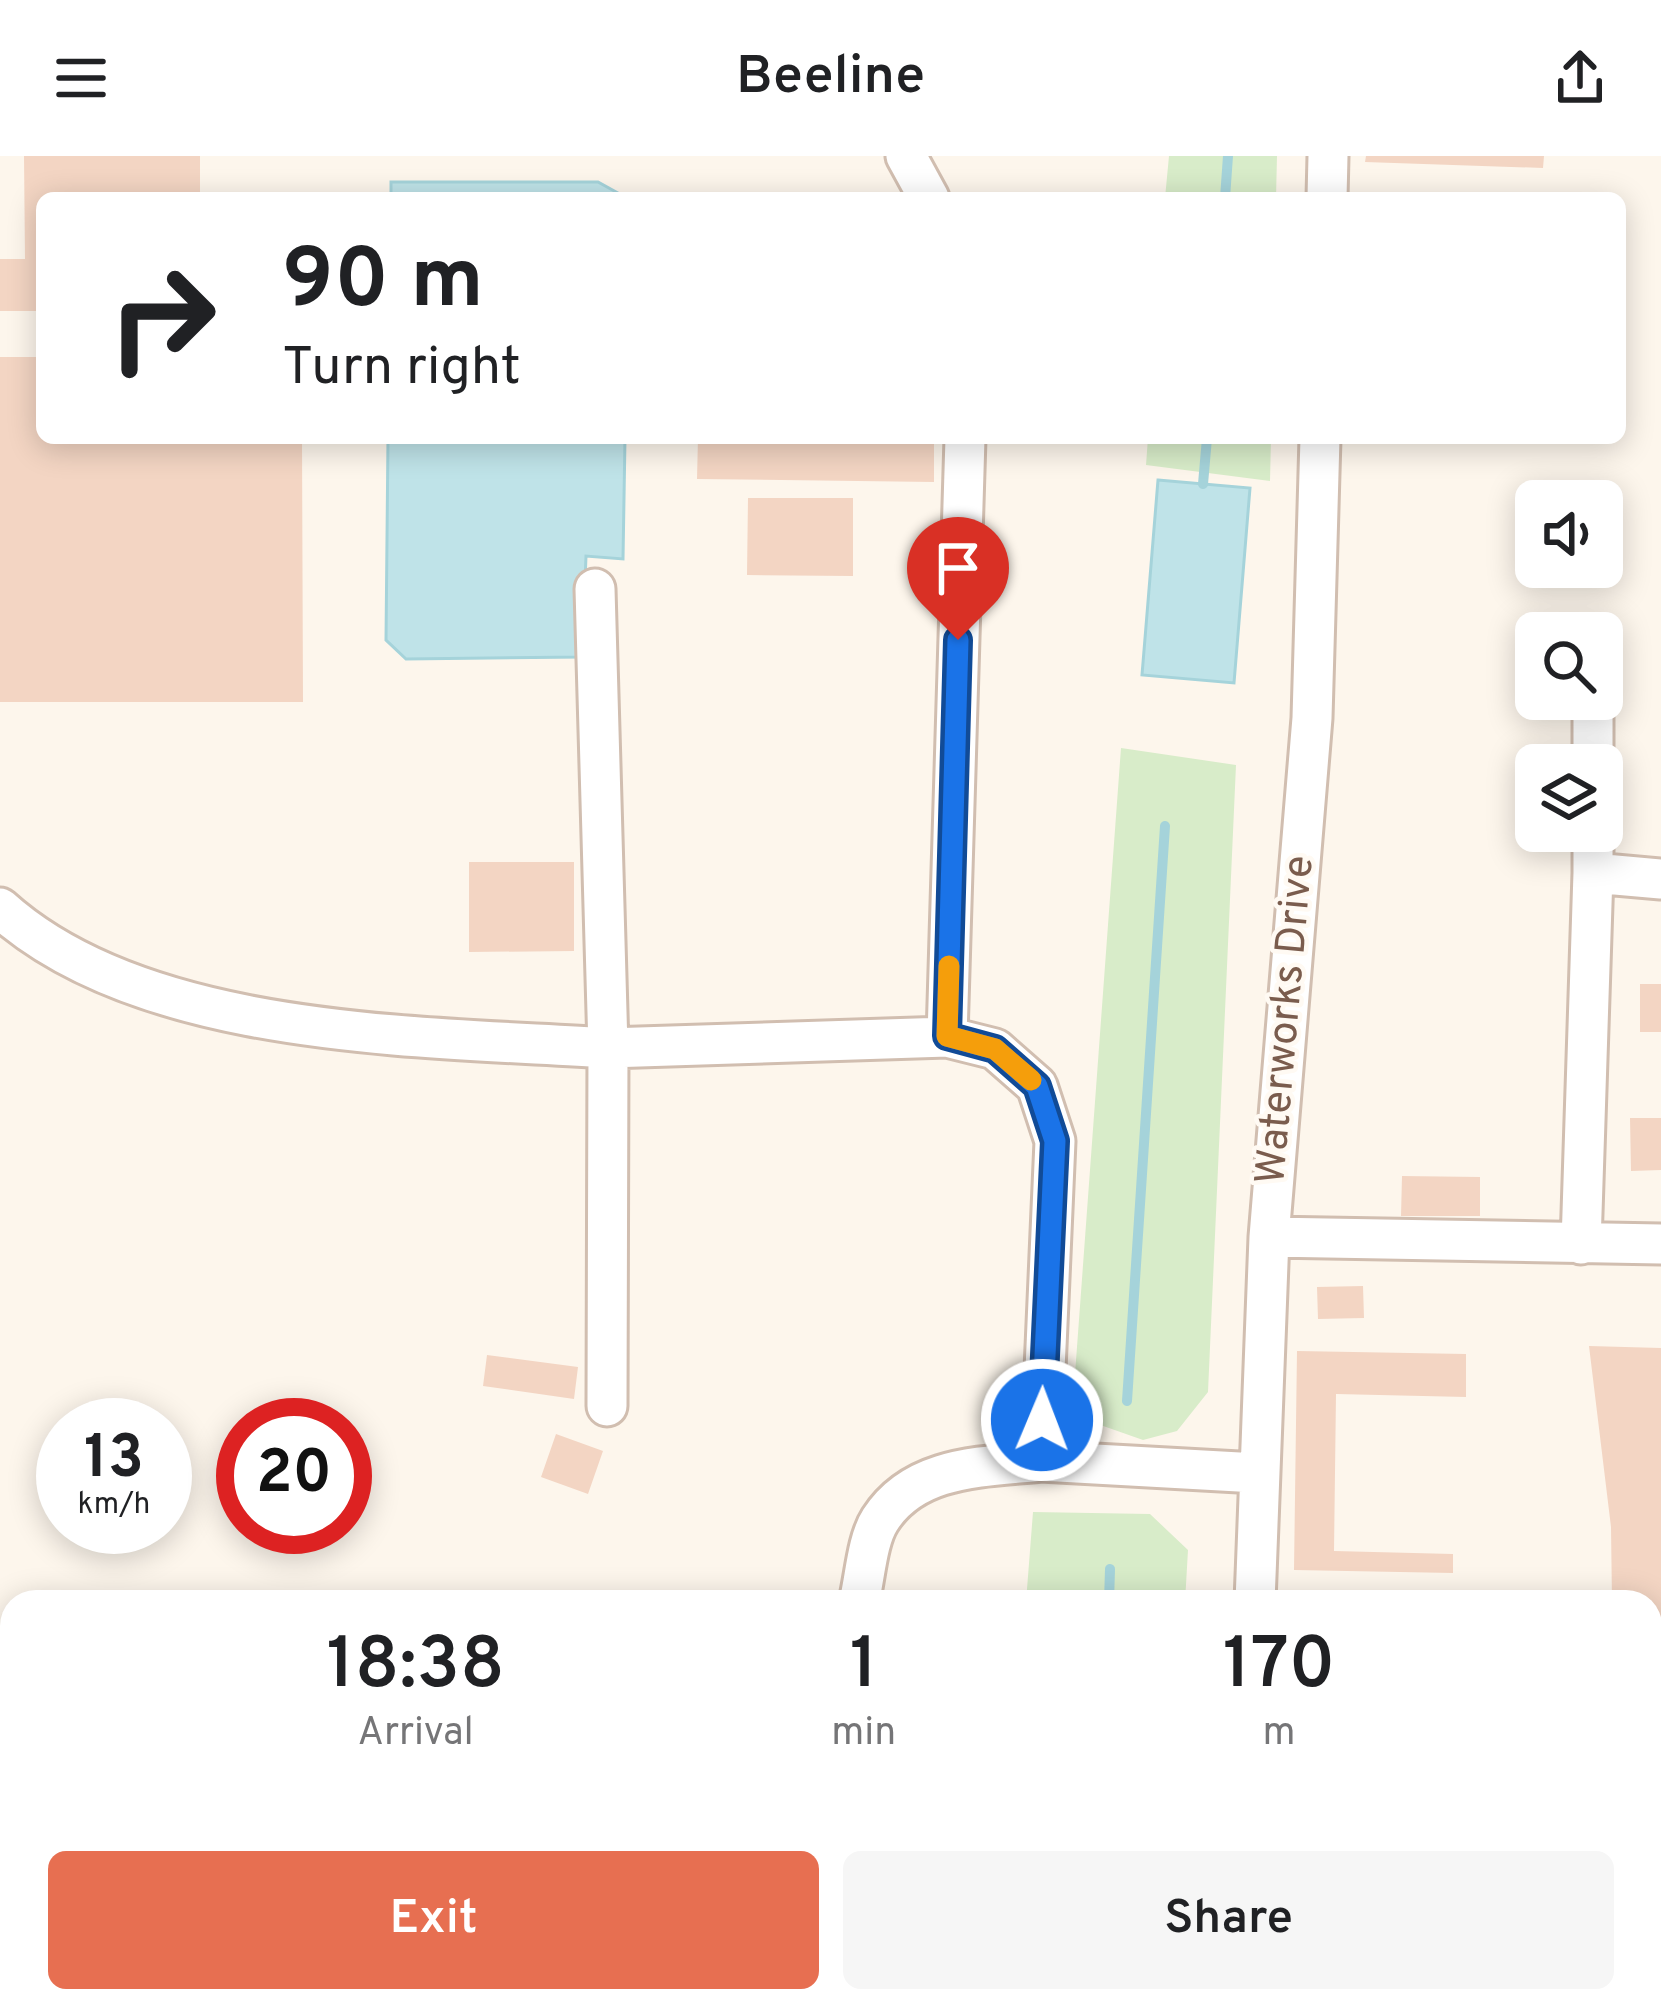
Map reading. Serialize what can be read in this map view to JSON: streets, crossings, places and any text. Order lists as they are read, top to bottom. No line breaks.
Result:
{"streets":{"street":["Waterworks Drive"]},"page":{"header":"Beeline","turn":["90 m","Turn right"],"speed":"13 km/h","limit":"20","eta":["18:38","Arrival","1","min","170","m"],"buttons":["Exit","Share"]}}
